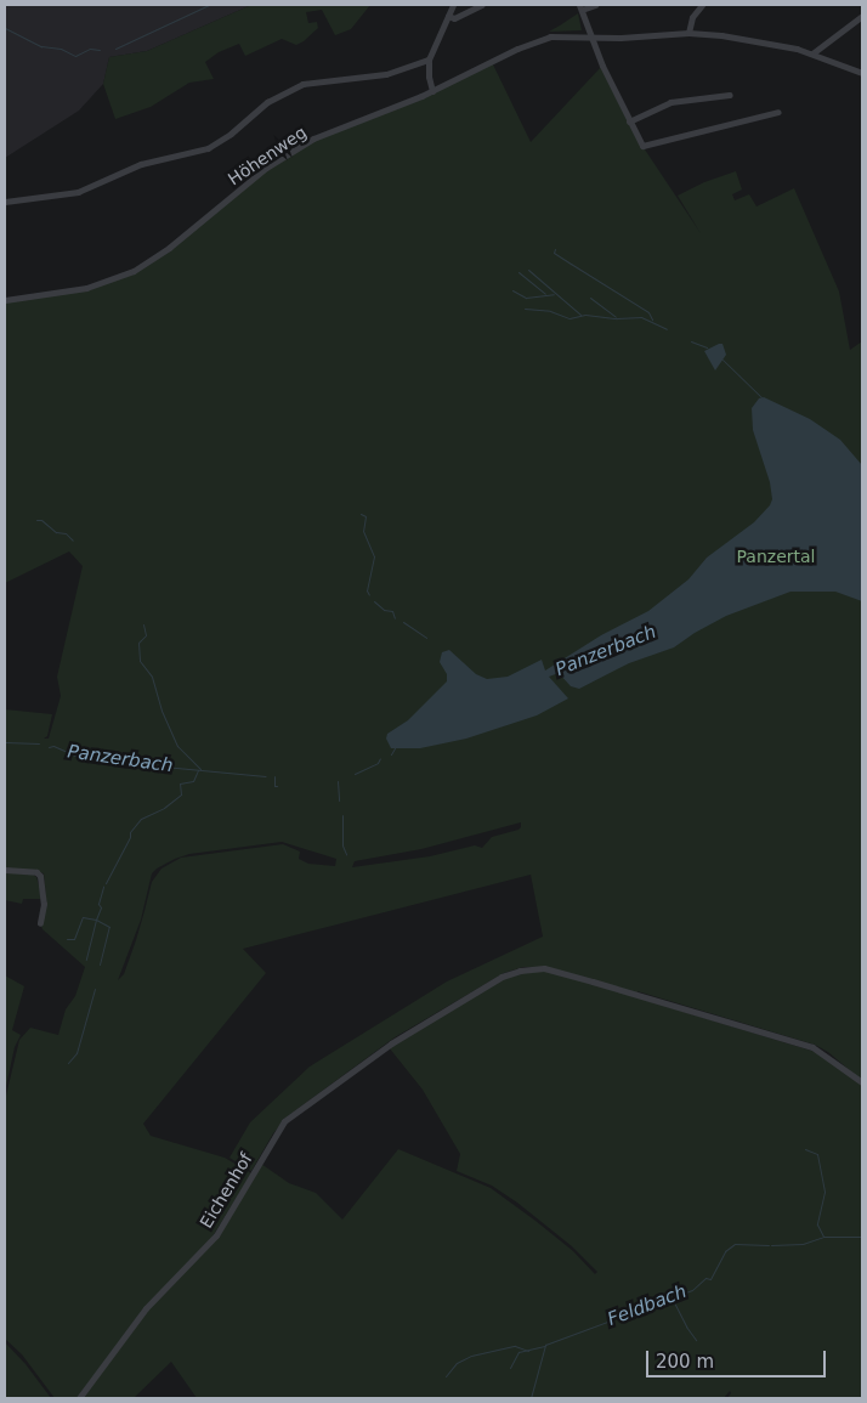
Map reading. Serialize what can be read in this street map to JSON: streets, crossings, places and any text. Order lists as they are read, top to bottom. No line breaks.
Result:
{"streets":{"street":["Höhenweg","Eichenhof"]},"water":["Panzerbach","Feldbach"],"parks":["Panzertal"],"scale_bar":"200 m"}
